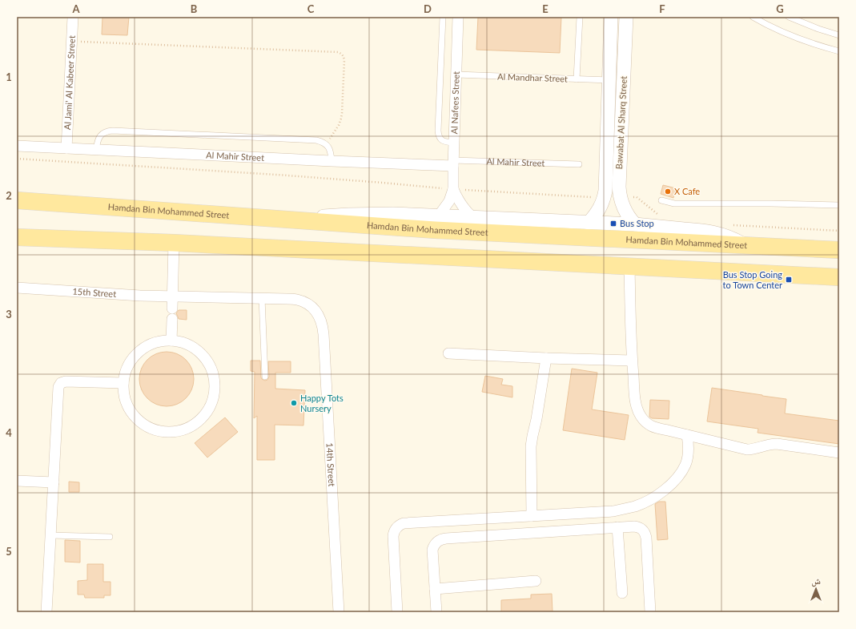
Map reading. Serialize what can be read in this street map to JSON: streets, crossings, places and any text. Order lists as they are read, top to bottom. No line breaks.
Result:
{"streets":{"main road":["Hamdan Bin Mohammed Street"],"street":["Al Jami' Al Kabeer Street","Al Nafees Street","Bawabat Al Sharq Street","Al Mahir Street","15th Street","14th Street"],"lane":["Al Mandhar Street"]},"crossings":[["Al Mandhar Street","Al Nafees Street"],["Al Mandhar Street","Bawabat Al Sharq Street"],["Al Jami' Al Kabeer Street","Al Mahir Street"],["Al Nafees Street","Al Mahir Street"],["15th Street","14th Street"]],"places":{"other":["X Cafe","Happy Tots Nursery"],"transit":["Bus Stop","Bus Stop Going to Town Center"]},"north":"top","grid":{"columns":["A","B","C","D","E","F","G"],"rows":["1","2","3","4","5"]}}
